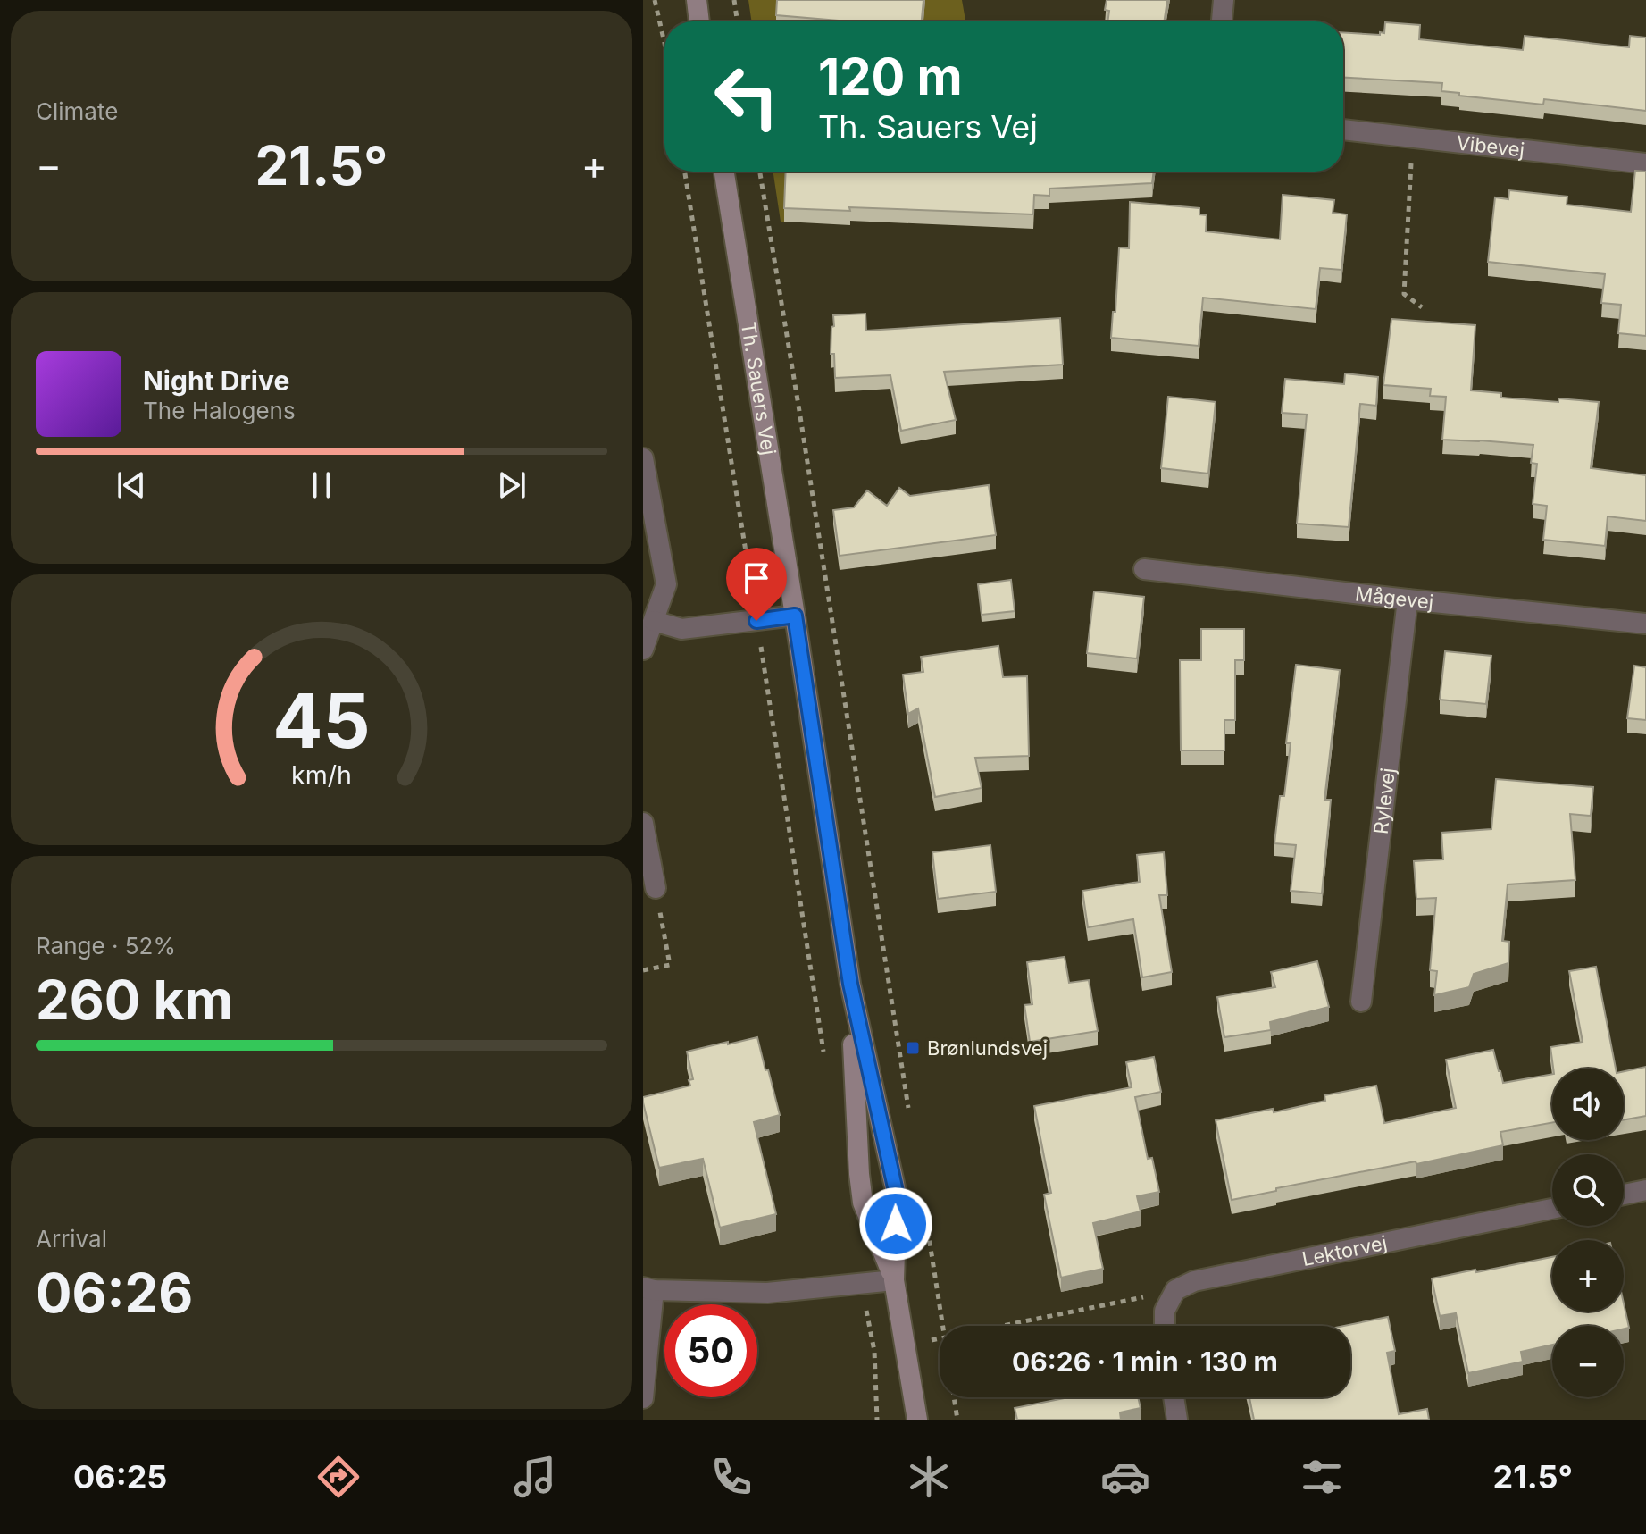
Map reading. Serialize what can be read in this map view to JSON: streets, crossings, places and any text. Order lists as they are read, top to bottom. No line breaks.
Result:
{"streets":{"main road":["Th. Sauers Vej"],"street":["Vibevej","Mågevej","Rylevej","Lektorvej"]},"crossings":[["Mågevej","Rylevej"]],"places":{"transit":["Brønlundsvej"]},"page":{"tile":["Climate",["Range · 52%","260 km"],["Arrival","06:26"]],"turn":["120 m","Th. Sauers Vej"],"heat":["−","21.5°","+"],"song":["Night Drive","The Halogens"],"map_buttons":["+","−"],"limit":"50","trip":"06:26 · 1 min · 130 m","tabs":["06:25","21.5°"],"gauge":["45","km/h"]}}
